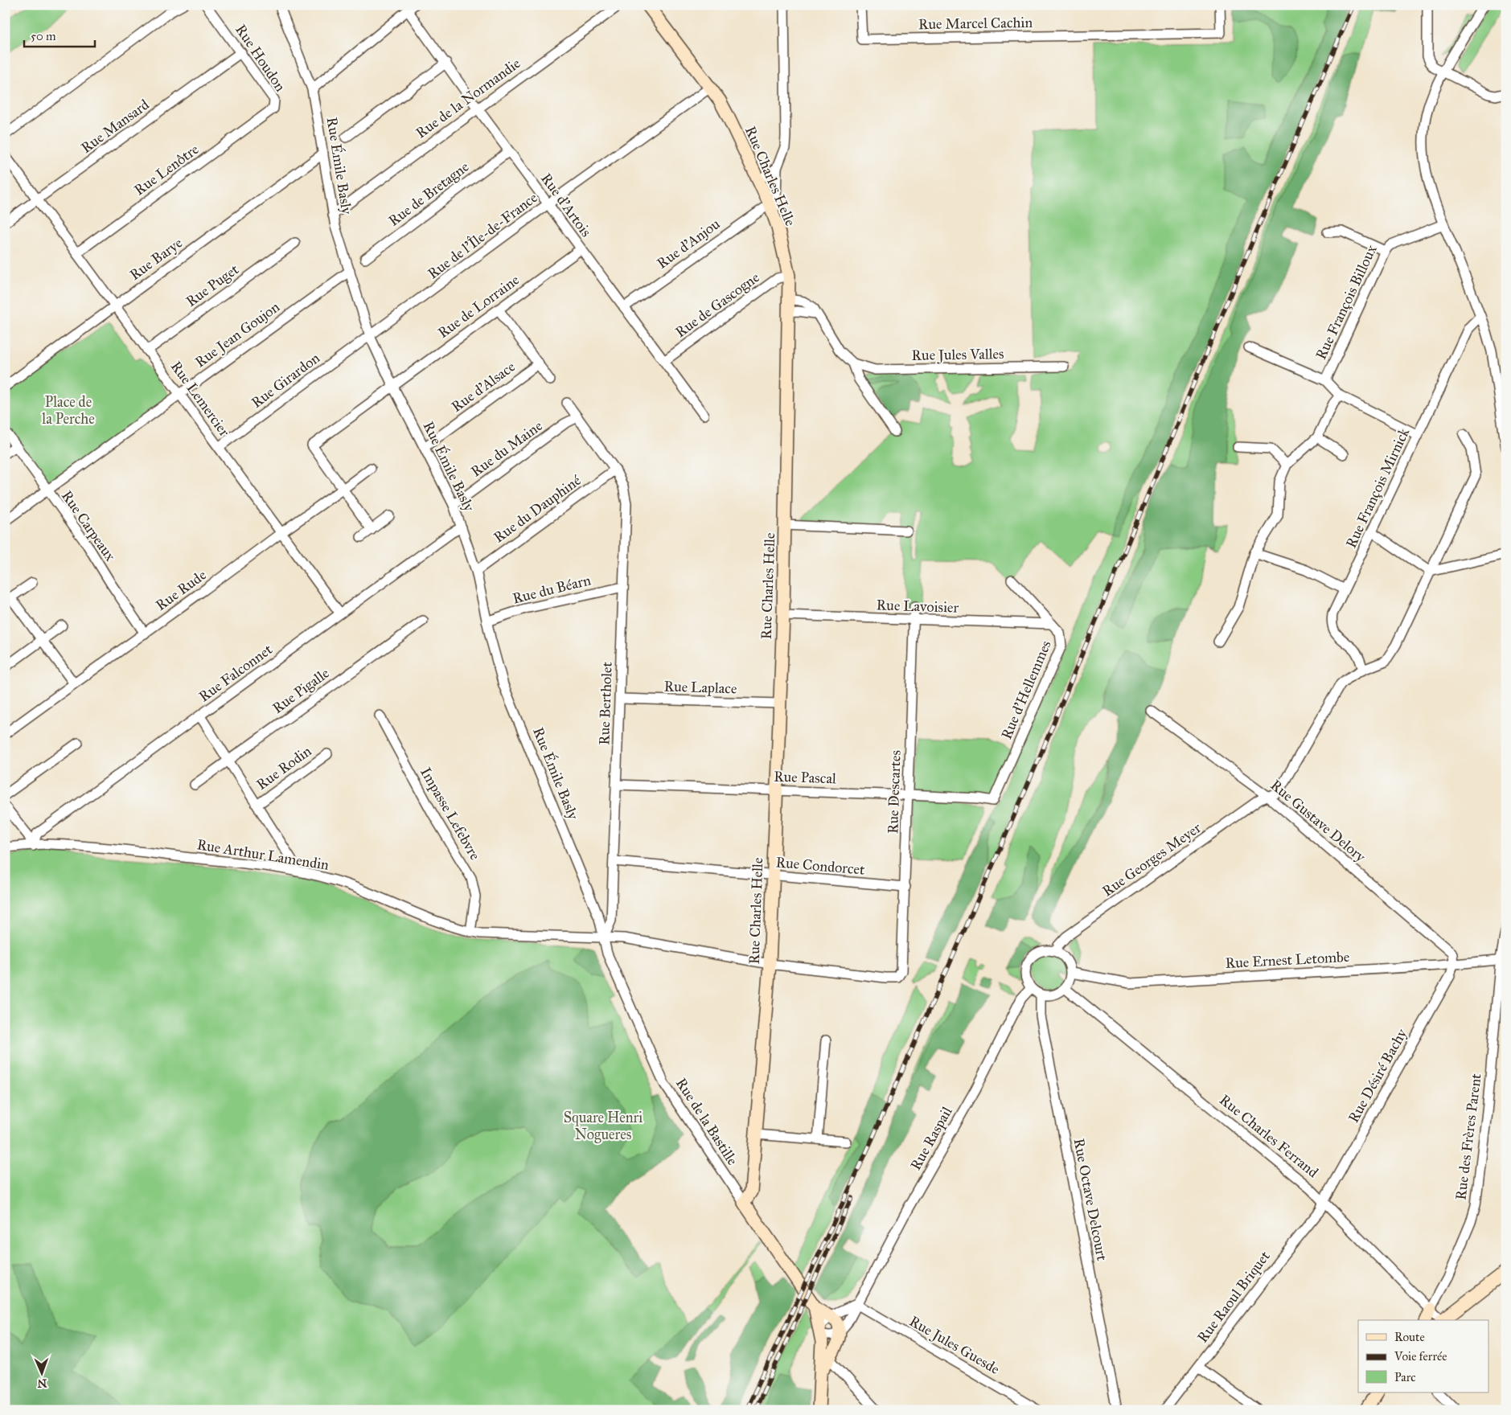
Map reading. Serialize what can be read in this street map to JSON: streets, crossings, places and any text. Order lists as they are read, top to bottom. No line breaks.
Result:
{"streets":{"street":["Rue Marcel Cachin","Rue Houdon","Rue de la Normandie","Rue Mansard","Rue Émile Basly","Rue Lenôtre","Rue Charles Helle","Rue de Bretagne","Rue d'Artois","Rue de l'Île-de-France","Rue d'Anjou","Rue Barye","Rue Puget","Rue François Billoux","Rue de Gascogne","Rue de Lorraine","Rue Jean Goujon","Rue Jules Valles","Rue Girardon","Rue d'Alsace","Rue Lemercier","Rue du Maine","Rue François Mirnick","Rue du Dauphiné","Rue Carpeaux","Rue du Béarn","Rue Rude","Rue Lavoisier","Rue Falconnet","Rue Laplace","Rue d'Hellemmes","Rue Pigalle","Rue Bertholet","Rue Rodin","Rue Pascal","Rue Descartes","Impasse Lefebvre","Rue Gustave Delory","Rue Arthur Lamendin","Rue Georges Meyer","Rue Condorcet","Rue Ernest Letombe","Rue Désiré Bachy","Rue de la Bastille","Rue Charles Ferrand","Rue des Frères Parent","Rue Raspail","Rue Octave Delcourt","Rue Raoul Briquet","Rue Jules Guesde"]},"crossings":[["Rue Houdon","Rue Mansard"],["Rue Houdon","Rue Lenôtre"],["Rue de la Normandie","Rue Émile Basly"],["Rue de la Normandie","Rue d'Artois"],["Rue Mansard","Rue Lemercier"],["Rue Émile Basly","Rue de l'Île-de-France"],["Rue Émile Basly","Rue Barye"],["Rue Émile Basly","Rue de Lorraine"],["Rue Émile Basly","Rue Jean Goujon"],["Rue Émile Basly","Rue Girardon"],["Rue Émile Basly","Rue d'Alsace"],["Rue Émile Basly","Rue du Maine"],["Rue Émile Basly","Rue du Dauphiné"],["Rue Émile Basly","Rue du Béarn"],["Rue Émile Basly","Rue Falconnet"],["Rue Émile Basly","Rue Bertholet"],["Rue Émile Basly","Rue Arthur Lamendin"],["Rue Émile Basly","Rue de la Bastille"],["Rue Lenôtre","Rue Lemercier"],["Rue Charles Helle","Rue de l'Île-de-France"],["Rue Charles Helle","Rue d'Anjou"],["Rue Charles Helle","Rue de Gascogne"],["Rue Charles Helle","Rue Lavoisier"],["Rue Charles Helle","Rue Laplace"],["Rue Charles Helle","Rue Pascal"],["Rue Charles Helle","Rue Arthur Lamendin"],["Rue Charles Helle","Rue Condorcet"],["Rue Charles Helle","Rue de la Bastille"],["Rue de Bretagne","Rue d'Artois"],["Rue d'Artois","Rue de l'Île-de-France"],["Rue d'Artois","Rue d'Anjou"],["Rue d'Artois","Rue de Gascogne"],["Rue d'Artois","Rue de Lorraine"],["Rue de l'Île-de-France","Rue Girardon"],["Rue Barye","Rue Lemercier"],["Rue Puget","Rue Lemercier"],["Rue de Lorraine","Rue Rude"],["Rue Jean Goujon","Rue Lemercier"],["Rue Jean Goujon","Rue Carpeaux"],["Rue Girardon","Rue Lemercier"],["Rue Lemercier","Rue Rude"],["Rue Lemercier","Rue Falconnet"],["Rue du Maine","Rue Bertholet"],["Rue François Mirnick","Rue Georges Meyer"],["Rue du Dauphiné","Rue Bertholet"],["Rue Carpeaux","Rue Rude"],["Rue du Béarn","Rue Bertholet"],["Rue Lavoisier","Rue d'Hellemmes"],["Rue Lavoisier","Rue Descartes"],["Rue Falconnet","Rue Arthur Lamendin"],["Rue Laplace","Rue Bertholet"],["Rue d'Hellemmes","Rue Pascal"],["Rue Bertholet","Rue Pascal"],["Rue Bertholet","Rue Arthur Lamendin"],["Rue Bertholet","Rue Condorcet"],["Rue Bertholet","Rue de la Bastille"],["Rue Pascal","Rue Descartes"],["Rue Descartes","Rue Arthur Lamendin"],["Rue Descartes","Rue Condorcet"],["Impasse Lefebvre","Rue Arthur Lamendin"],["Rue Gustave Delory","Rue Georges Meyer"],["Rue Gustave Delory","Rue Ernest Letombe"],["Rue Gustave Delory","Rue Désiré Bachy"],["Rue Arthur Lamendin","Rue de la Bastille"],["Rue Georges Meyer","Rue Ernest Letombe"],["Rue Georges Meyer","Rue Charles Ferrand"],["Rue Georges Meyer","Rue Raspail"],["Rue Georges Meyer","Rue Octave Delcourt"],["Rue Ernest Letombe","Rue Désiré Bachy"],["Rue Ernest Letombe","Rue Charles Ferrand"],["Rue Ernest Letombe","Rue des Frères Parent"],["Rue Ernest Letombe","Rue Raspail"],["Rue Ernest Letombe","Rue Octave Delcourt"],["Rue Désiré Bachy","Rue Charles Ferrand"],["Rue Désiré Bachy","Rue Raoul Briquet"],["Rue de la Bastille","Rue Raspail"],["Rue Charles Ferrand","Rue des Frères Parent"],["Rue Charles Ferrand","Rue Raspail"],["Rue Charles Ferrand","Rue Octave Delcourt"],["Rue Charles Ferrand","Rue Raoul Briquet"],["Rue Raspail","Rue Octave Delcourt"],["Rue Raspail","Rue Jules Guesde"]],"parks":["Place de la Perche","Square Henri Nogueres"],"legend":["Route","Voie ferrée","Parc"],"scale_bar":"50 m","north":"bottom"}
